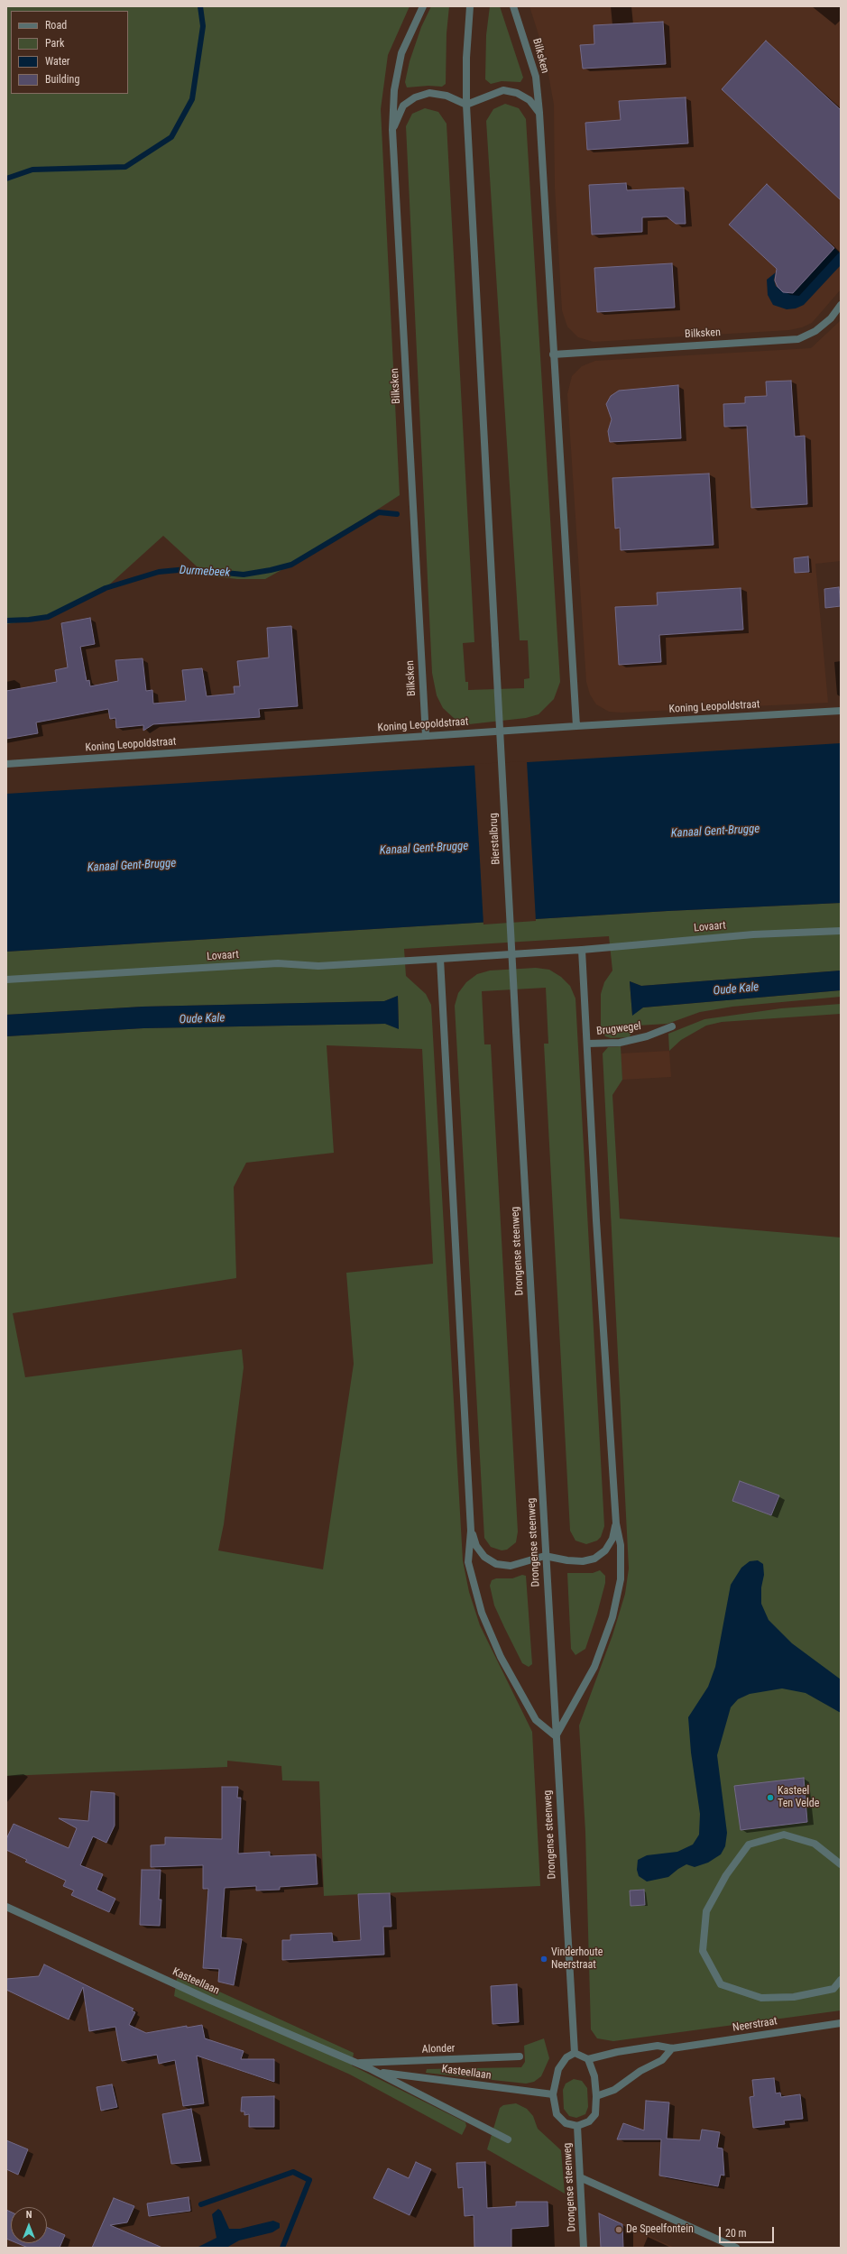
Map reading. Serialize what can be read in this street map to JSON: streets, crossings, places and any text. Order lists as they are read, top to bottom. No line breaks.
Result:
{"streets":{"street":["Bilksken","Koning Leopoldstraat","Bierstalbrug","Lovaart","Brugwegel","Drongense steenweg","Kasteellaan","Neerstraat","Alonder"]},"crossings":[["Bilksken","Koning Leopoldstraat"],["Bilksken","Bierstalbrug"],["Bierstalbrug","Drongense steenweg"],["Drongense steenweg","Kasteellaan"],["Drongense steenweg","Neerstraat"],["Kasteellaan","Neerstraat"],["Kasteellaan","Alonder"]],"water":["Durmebeek","Kanaal Gent-Brugge","Oude Kale"],"places":["Kasteel Ten Velde","Vinderhoute Neerstraat","De Speelfontein"],"legend":["Road","Park","Water","Building"],"scale_bar":"20 m","north":"top"}
